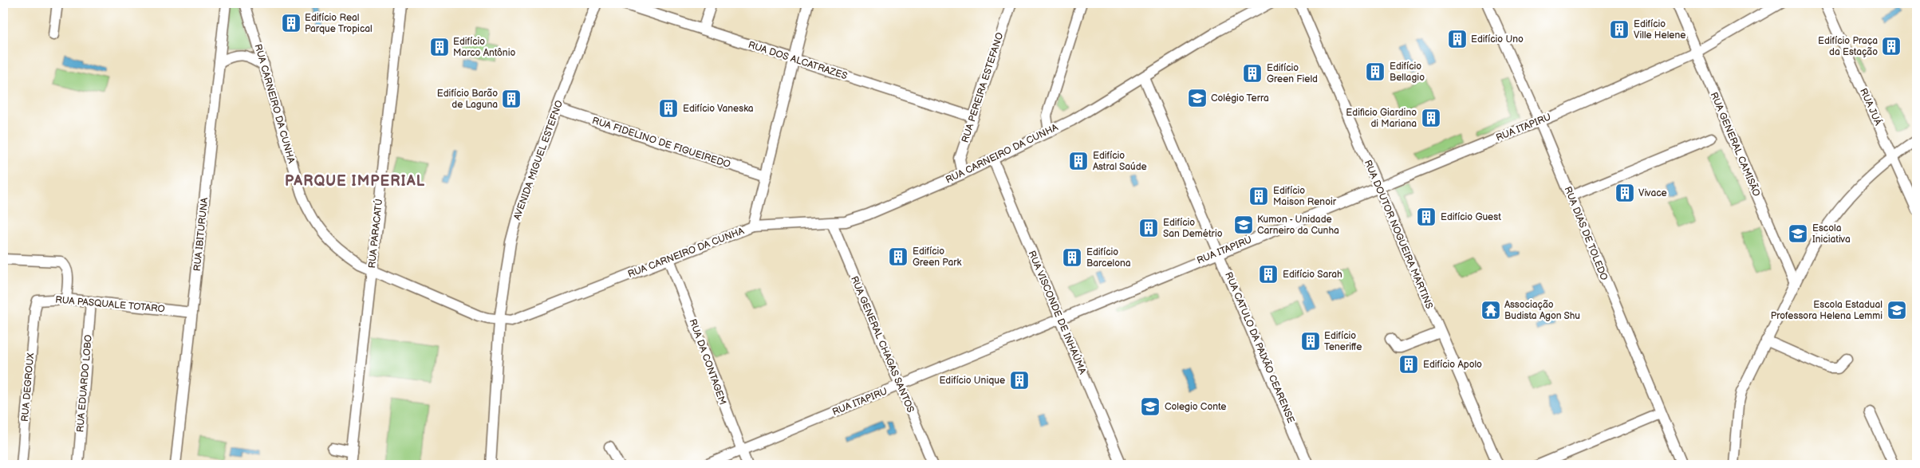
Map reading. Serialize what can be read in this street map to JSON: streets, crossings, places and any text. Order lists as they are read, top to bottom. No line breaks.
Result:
{"streets":{"street":["RUA DOS ALCATRAZES","RUA PEREIRA ESTEFANO","RUA CARNEIRO DA CUNHA","RUA JUÁ","RUA ITAPIRU","RUA FIDELINO DE FIGUEIREDO","RUA GENERAL CAMISÃO","AVENIDA MIGUEL ESTEFNO","RUA PARACATÚ","RUA DIAS DE TOLEDO","RUA IBITURUNA","RUA DOUTOR NOGUEIRA MARTINS","RUA PASQUALE TOTARO","RUA VISCONDE DE INHAÚMA","RUA GENERAL CHAGAS SANTOS","RUA CATULO DA PAIXÃO CEARENSE","RUA DA CONTAGEM","RUA EDUARDO LOBO","RUA DEGROUX"]},"crossings":[["RUA DOS ALCATRAZES","RUA PEREIRA ESTEFANO"],["RUA PEREIRA ESTEFANO","RUA CARNEIRO DA CUNHA"],["RUA CARNEIRO DA CUNHA","AVENIDA MIGUEL ESTEFNO"],["RUA CARNEIRO DA CUNHA","RUA PARACATÚ"],["RUA CARNEIRO DA CUNHA","RUA VISCONDE DE INHAÚMA"],["RUA CARNEIRO DA CUNHA","RUA GENERAL CHAGAS SANTOS"],["RUA CARNEIRO DA CUNHA","RUA CATULO DA PAIXÃO CEARENSE"],["RUA CARNEIRO DA CUNHA","RUA DA CONTAGEM"],["RUA ITAPIRU","RUA GENERAL CAMISÃO"],["RUA ITAPIRU","RUA DIAS DE TOLEDO"],["RUA ITAPIRU","RUA DOUTOR NOGUEIRA MARTINS"],["RUA ITAPIRU","RUA VISCONDE DE INHAÚMA"],["RUA ITAPIRU","RUA GENERAL CHAGAS SANTOS"],["RUA ITAPIRU","RUA CATULO DA PAIXÃO CEARENSE"],["RUA ITAPIRU","RUA DA CONTAGEM"],["RUA FIDELINO DE FIGUEIREDO","AVENIDA MIGUEL ESTEFNO"],["RUA IBITURUNA","RUA PASQUALE TOTARO"],["RUA PASQUALE TOTARO","RUA EDUARDO LOBO"],["RUA PASQUALE TOTARO","RUA DEGROUX"]],"districts":["PARQUE IMPERIAL"],"places":{"building":["Edifício Real Parque Tropical","Edifício Ville Helene","Edifício Uno","Edifício Praça da Estação","Edifício Marco Antônio","Edifício Bellagio","Edifício Green Field","Edifício Barão de Laguna","Edifício Vaneska","Edificio Giardino di Mariana","Edifício Astral Saúde","Vivace","Edifício Maison Renoir","Edifício Guest","Edifício San Demétrio","Edifício Green Park","Edifício Barcelona","Edifício Sarah","Edifício Teneriffe","Edifício Apolo","Edifício Unique"],"school or university":["Colégio Terra","Kumon - Unidade Carneiro da Cunha","Escola Iniciativa","Escola Estadual Professora Helena Lemmi","Colegio Conte"],"temple":["Associação Budista Agon Shu"]}}
